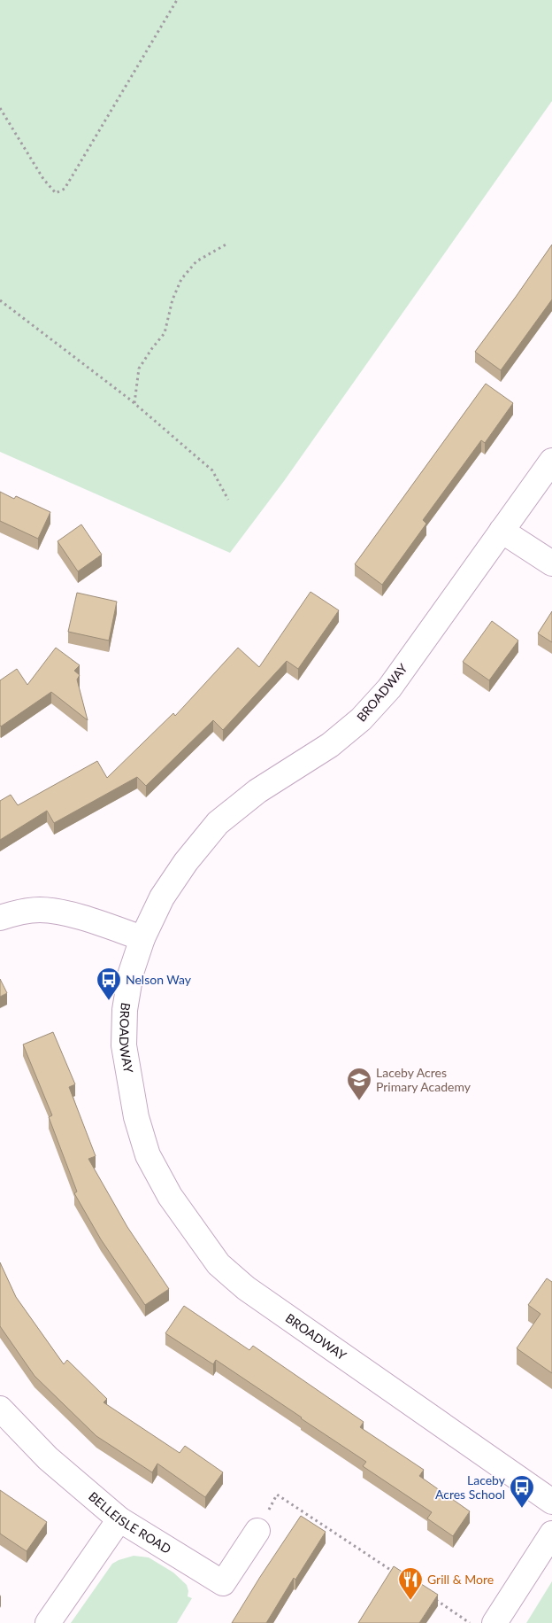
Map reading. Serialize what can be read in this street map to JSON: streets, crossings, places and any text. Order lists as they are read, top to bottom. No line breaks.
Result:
{"streets":{"street":["BROADWAY","BELLEISLE ROAD"]},"places":{"bus stop":["Nelson Way","Laceby Acres School"],"school or university":["Laceby Acres Primary Academy"],"restaurant":["Grill & More"]}}
